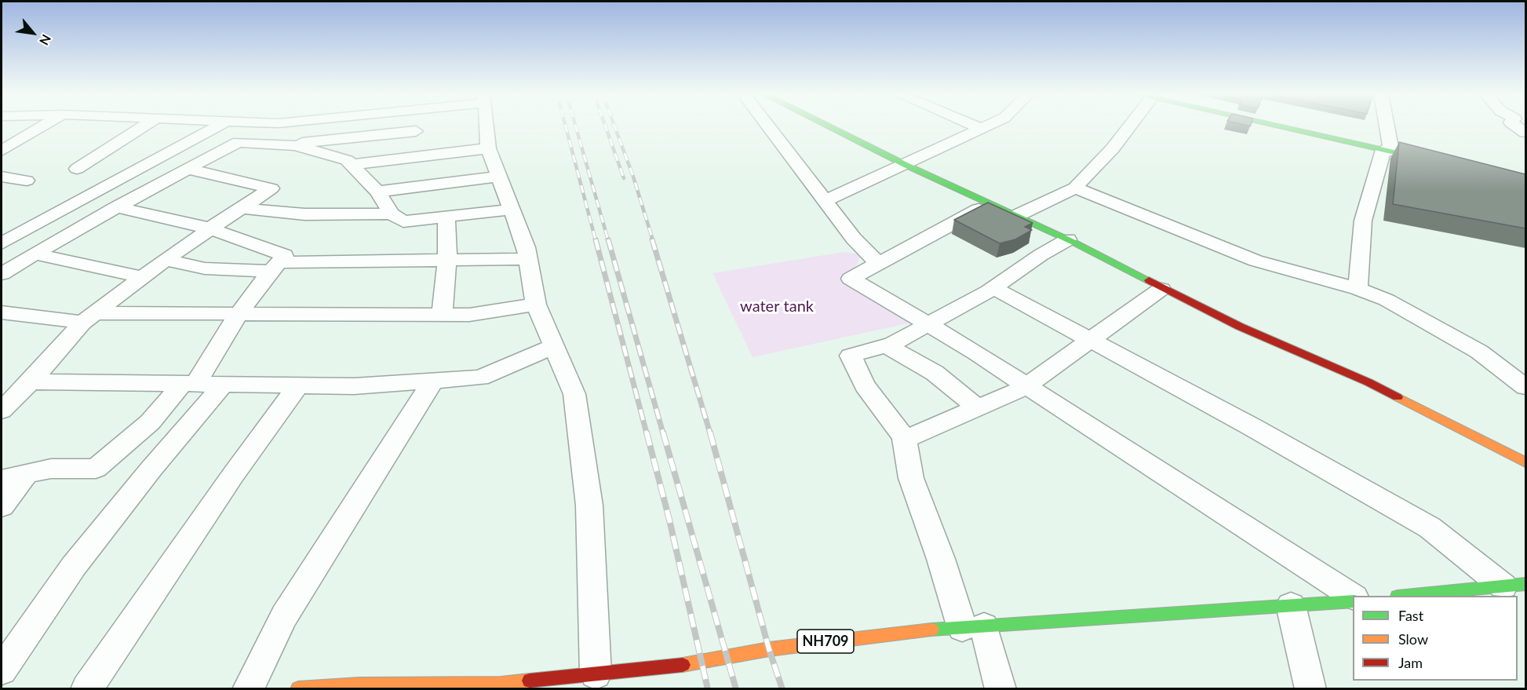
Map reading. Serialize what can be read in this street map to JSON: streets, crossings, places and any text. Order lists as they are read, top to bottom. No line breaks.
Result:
{"streets":{"main road":["NH709"]},"parks":["water tank"],"legend":["Fast","Slow","Jam"],"north":"bottom right"}
